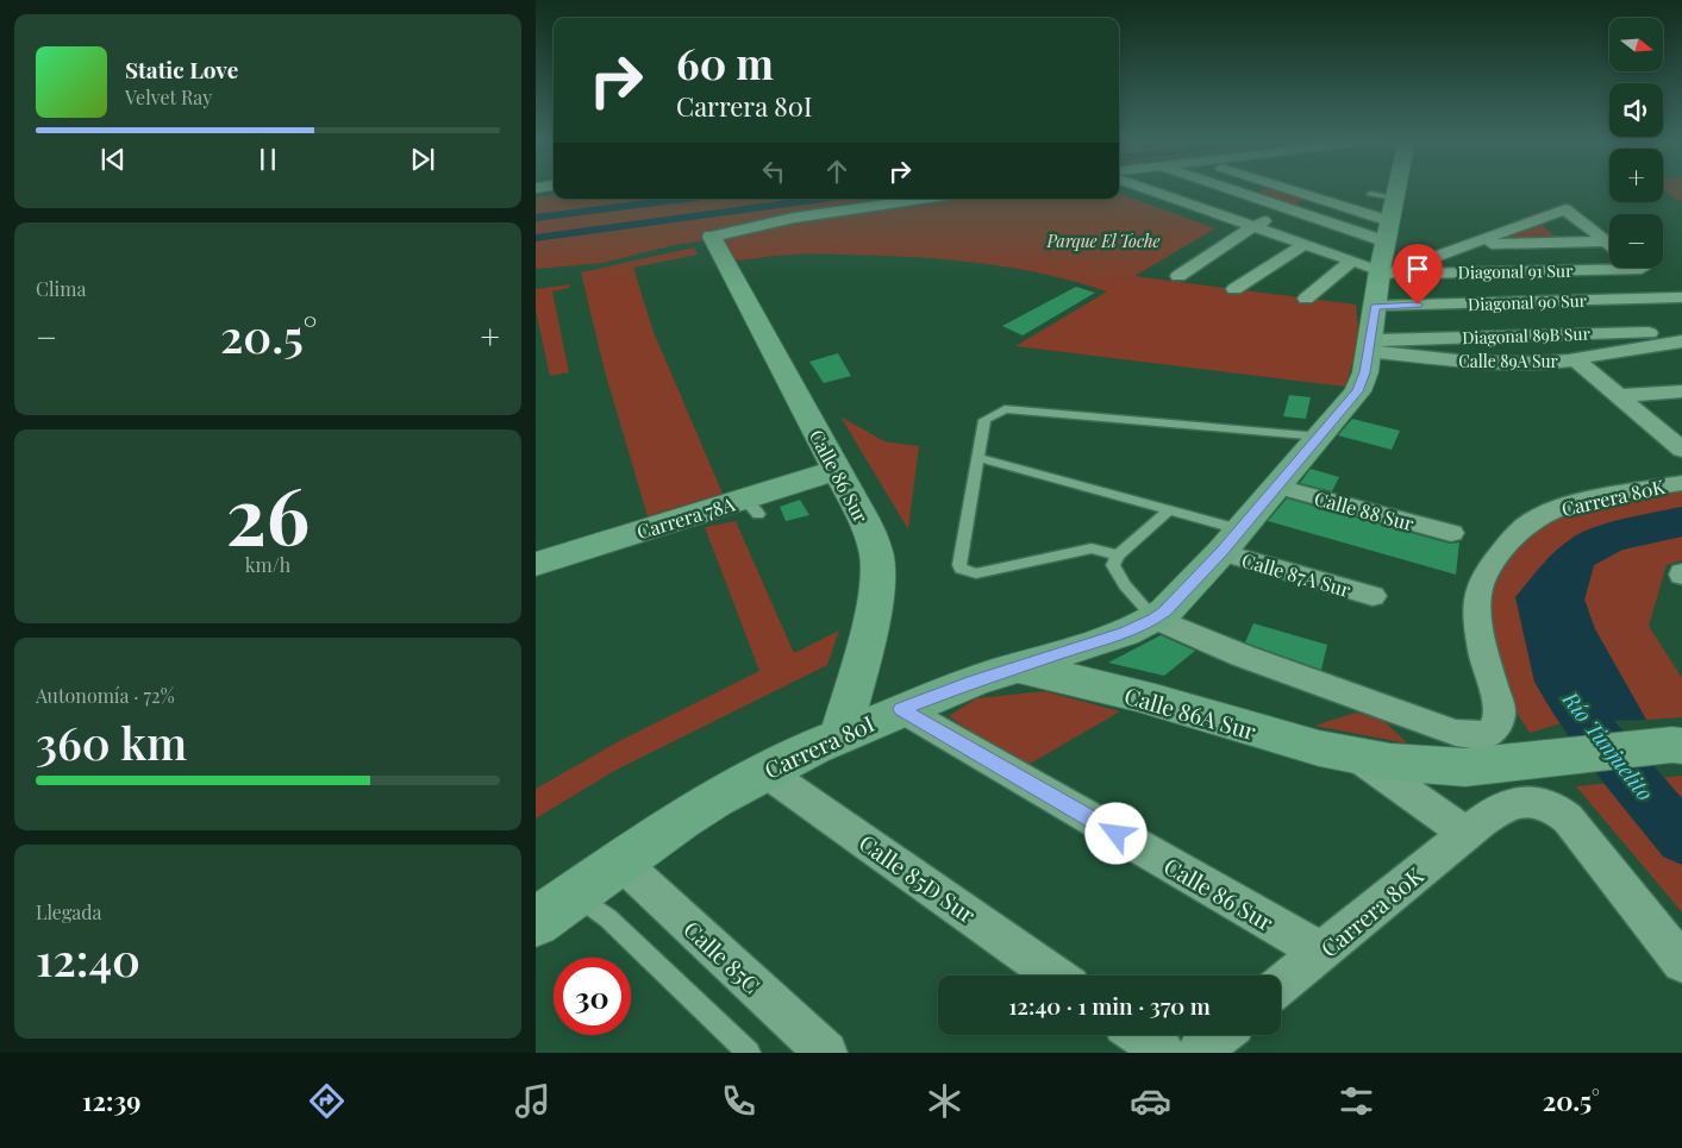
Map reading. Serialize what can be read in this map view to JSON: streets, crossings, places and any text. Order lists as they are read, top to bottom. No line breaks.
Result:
{"streets":{"main road":["Calle 86 Sur","Carrera 78A","Calle 86A Sur","Carrera 80I"],"street":["Diagonal 91 Sur","Diagonal 90 Sur","Diagonal 89B Sur","Calle 89A Sur","Carrera 80K","Calle 88 Sur","Calle 87A Sur","Calle 85D Sur","Calle 85C"]},"crossings":[["Diagonal 91 Sur","Carrera 80I"],["Diagonal 90 Sur","Carrera 80I"],["Diagonal 89B Sur","Calle 89A Sur"],["Diagonal 89B Sur","Carrera 80I"],["Calle 89A Sur","Carrera 80I"],["Calle 86 Sur","Carrera 80K"],["Calle 86 Sur","Carrera 78A"],["Calle 86 Sur","Carrera 80I"],["Carrera 80K","Calle 86A Sur"],["Carrera 80K","Carrera 80I"],["Calle 88 Sur","Carrera 80I"],["Calle 87A Sur","Carrera 80I"],["Calle 86A Sur","Carrera 80I"],["Carrera 80I","Calle 85D Sur"],["Carrera 80I","Calle 85C"]],"water":["Río Tunjuelito"],"parks":["Parque El Toche"],"north":"right","page":{"map_buttons":["+","−"],"turn":["60 m","Carrera 80I"],"song":["Static Love","Velvet Ray"],"tile":["Clima",["26","km/h"],["Autonomía · 72%","360 km"],["Llegada","12:40"]],"heat":["−","20.5°","+"],"limit":"30","trip":"12:40 · 1 min · 370 m","tabs":["12:39","20.5°"]}}
